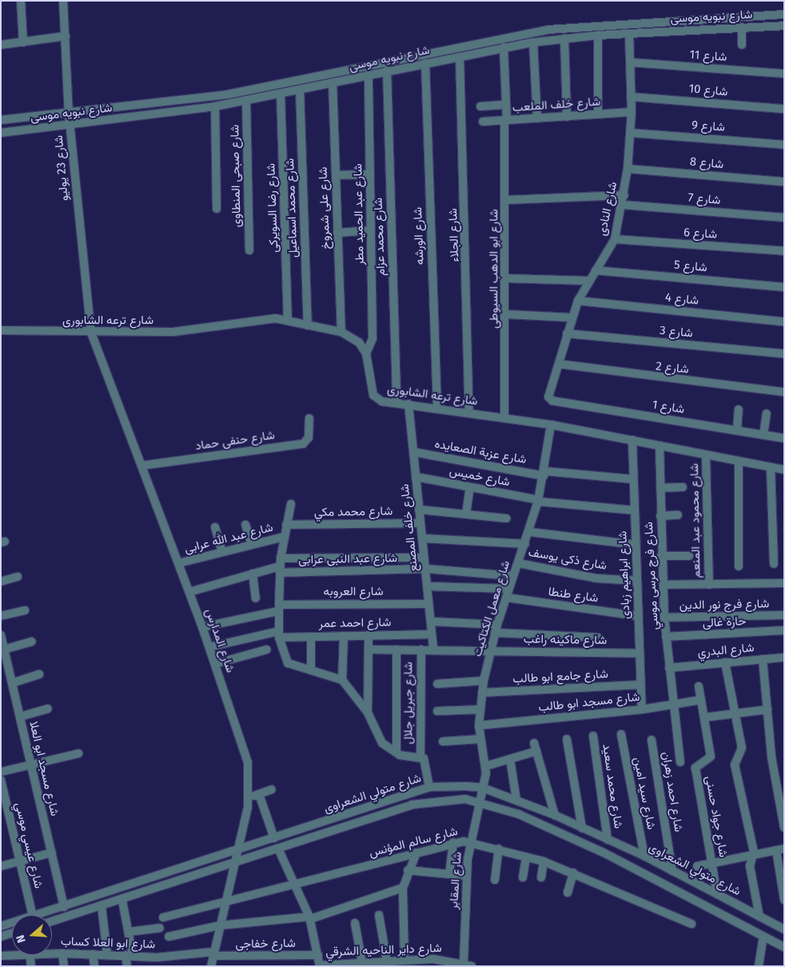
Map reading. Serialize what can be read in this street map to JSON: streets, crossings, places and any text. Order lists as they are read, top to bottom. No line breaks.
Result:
{"streets":{"street":["شارع نبويه موسى","شارع 11","شارع 10","شارع خلف الملعب","شارع 9","شارع 8","شارع 23 يوليو","شارع صبحى المنطاوى","شارع 7","شارع رضا السويركى","شارع محمد اسماعيل","شارع على شمروخ","شارع النادى","شارع عبد الحميد مطر","شارع 6","شارع الجلاء","شارع الورشه","شارع محمد عزام","شارع 5","شارع ابو الدهب السيوطى","شارع 4","شارع ترعه الشابورى","شارع 3","شارع 2","شارع 1","شارع حنفى حماد","شارع عزبة الصعايده","شارع خميس","شارع محمد مكي","شارع محمود عبد المنعم","شارع خلف المصنع","شارع عبد الله عرابى","شارع عبد النبى عرابى","شارع ذكى يوسف","شارع ابراهيم زبادى","شارع فرج مرسى موسي","شارع العروبه","شارع طنطا","شارع فرج نور الدين","شارع معمل الكتاكيت","حارة غالى","شارع احمد عمر","شارع ماكينه راغب","شارع المدارس","شارع البدري","شارع جامع ابو طالب","شارع مسجد ابو طالب","شارع جبريل جلال","شارع مسجد ابو العلا","شارع محمد سعيد","شارع احمد زهران","شارع متولي الشعراوى","شارع سيد امين","شارع جواد حسنى","شارع سالم المؤنس","شارع عيسي موسي","شارع المقابر","شارع ابو العلا كساب","شارع خفاجى","شارع داير الناحيه الشرقي"]},"crossings":[["شارع نبويه موسى","شارع 23 يوليو"],["شارع نبويه موسى","شارع صبحى المنطاوى"],["شارع نبويه موسى","شارع رضا السويركى"],["شارع نبويه موسى","شارع محمد اسماعيل"],["شارع نبويه موسى","شارع على شمروخ"],["شارع نبويه موسى","شارع النادى"],["شارع نبويه موسى","شارع عبد الحميد مطر"],["شارع نبويه موسى","شارع الجلاء"],["شارع نبويه موسى","شارع الورشه"],["شارع نبويه موسى","شارع محمد عزام"],["شارع نبويه موسى","شارع ابو الدهب السيوطى"],["شارع 11","شارع النادى"],["شارع 10","شارع النادى"],["شارع خلف الملعب","شارع النادى"],["شارع خلف الملعب","شارع ابو الدهب السيوطى"],["شارع 9","شارع النادى"],["شارع 8","شارع النادى"],["شارع 23 يوليو","شارع ترعه الشابورى"],["شارع 23 يوليو","شارع المدارس"],["شارع 7","شارع النادى"],["شارع رضا السويركى","شارع ترعه الشابورى"],["شارع محمد اسماعيل","شارع ترعه الشابورى"],["شارع على شمروخ","شارع ترعه الشابورى"],["شارع النادى","شارع 6"],["شارع النادى","شارع 5"],["شارع النادى","شارع 4"],["شارع النادى","شارع 3"],["شارع النادى","شارع 2"],["شارع النادى","شارع 1"],["شارع عبد الحميد مطر","شارع ترعه الشابورى"],["شارع الجلاء","شارع ترعه الشابورى"],["شارع الورشه","شارع ترعه الشابورى"],["شارع محمد عزام","شارع ترعه الشابورى"],["شارع ابو الدهب السيوطى","شارع ترعه الشابورى"],["شارع ترعه الشابورى","شارع محمود عبد المنعم"],["شارع ترعه الشابورى","شارع خلف المصنع"],["شارع ترعه الشابورى","شارع ابراهيم زبادى"],["شارع ترعه الشابورى","شارع فرج مرسى موسي"],["شارع ترعه الشابورى","شارع معمل الكتاكيت"],["شارع ترعه الشابورى","شارع المدارس"],["شارع حنفى حماد","شارع المدارس"],["شارع عزبة الصعايده","شارع خلف المصنع"],["شارع عزبة الصعايده","شارع ابراهيم زبادى"],["شارع عزبة الصعايده","شارع معمل الكتاكيت"],["شارع خميس","شارع خلف المصنع"],["شارع خميس","شارع ابراهيم زبادى"],["شارع خميس","شارع معمل الكتاكيت"],["شارع محمد مكي","شارع خلف المصنع"],["شارع خلف المصنع","شارع عبد النبى عرابى"],["شارع خلف المصنع","شارع العروبه"],["شارع خلف المصنع","شارع احمد عمر"],["شارع خلف المصنع","شارع ماكينه راغب"],["شارع عبد الله عرابى","شارع المدارس"],["شارع عبد النبى عرابى","شارع معمل الكتاكيت"],["شارع ذكى يوسف","شارع ابراهيم زبادى"],["شارع ذكى يوسف","شارع معمل الكتاكيت"],["شارع ابراهيم زبادى","شارع طنطا"],["شارع ابراهيم زبادى","شارع ماكينه راغب"],["شارع ابراهيم زبادى","شارع جامع ابو طالب"],["شارع ابراهيم زبادى","شارع مسجد ابو طالب"],["شارع فرج مرسى موسي","شارع فرج نور الدين"],["شارع فرج مرسى موسي","حارة غالى"],["شارع فرج مرسى موسي","شارع البدري"],["شارع فرج مرسى موسي","شارع مسجد ابو طالب"],["شارع العروبه","شارع المدارس"],["شارع طنطا","شارع معمل الكتاكيت"],["شارع معمل الكتاكيت","شارع ماكينه راغب"],["شارع معمل الكتاكيت","شارع جامع ابو طالب"],["شارع معمل الكتاكيت","شارع مسجد ابو طالب"],["شارع معمل الكتاكيت","شارع متولي الشعراوى"],["شارع معمل الكتاكيت","شارع المقابر"],["شارع ماكينه راغب","شارع جبريل جلال"],["شارع المدارس","شارع متولي الشعراوى"],["شارع المدارس","شارع سالم المؤنس"],["شارع المدارس","شارع ابو العلا كساب"],["شارع المدارس","شارع خفاجى"],["شارع جبريل جلال","شارع متولي الشعراوى"],["شارع مسجد ابو العلا","شارع متولي الشعراوى"],["شارع محمد سعيد","شارع متولي الشعراوى"],["شارع احمد زهران","شارع متولي الشعراوى"],["شارع متولي الشعراوى","شارع سيد امين"],["شارع متولي الشعراوى","شارع جواد حسنى"],["شارع متولي الشعراوى","شارع المقابر"],["شارع سالم المؤنس","شارع المقابر"],["شارع المقابر","شارع داير الناحيه الشرقي"],["شارع ابو العلا كساب","شارع خفاجى"]],"north":"left"}
